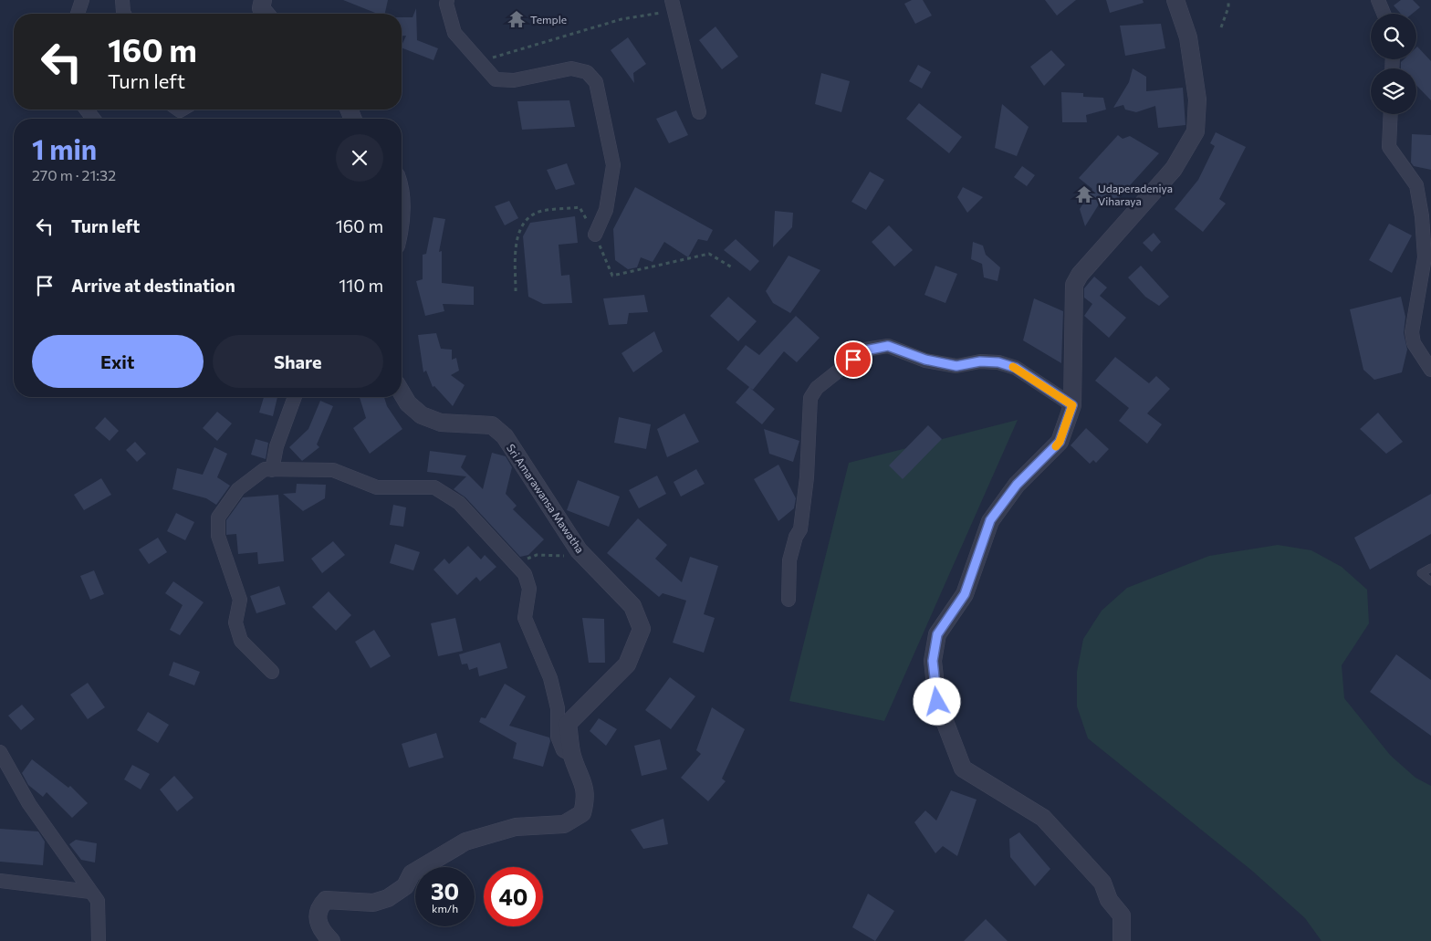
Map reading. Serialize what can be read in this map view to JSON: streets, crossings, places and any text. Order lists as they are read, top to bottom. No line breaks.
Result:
{"streets":{"street":["Sri Amarawansa Mawatha"]},"places":{"temple":["Temple","Udaperadeniya Viharaya"]},"page":{"turn":["160 m","Turn left"],"heading":["1 min","270 m · 21:32"],"list":[{"name":"Turn left","value":"160 m"},{"name":"Arrive at destination","value":"110 m"}],"buttons":["Exit","Share"],"speed":"30 km/h","limit":"40"}}
